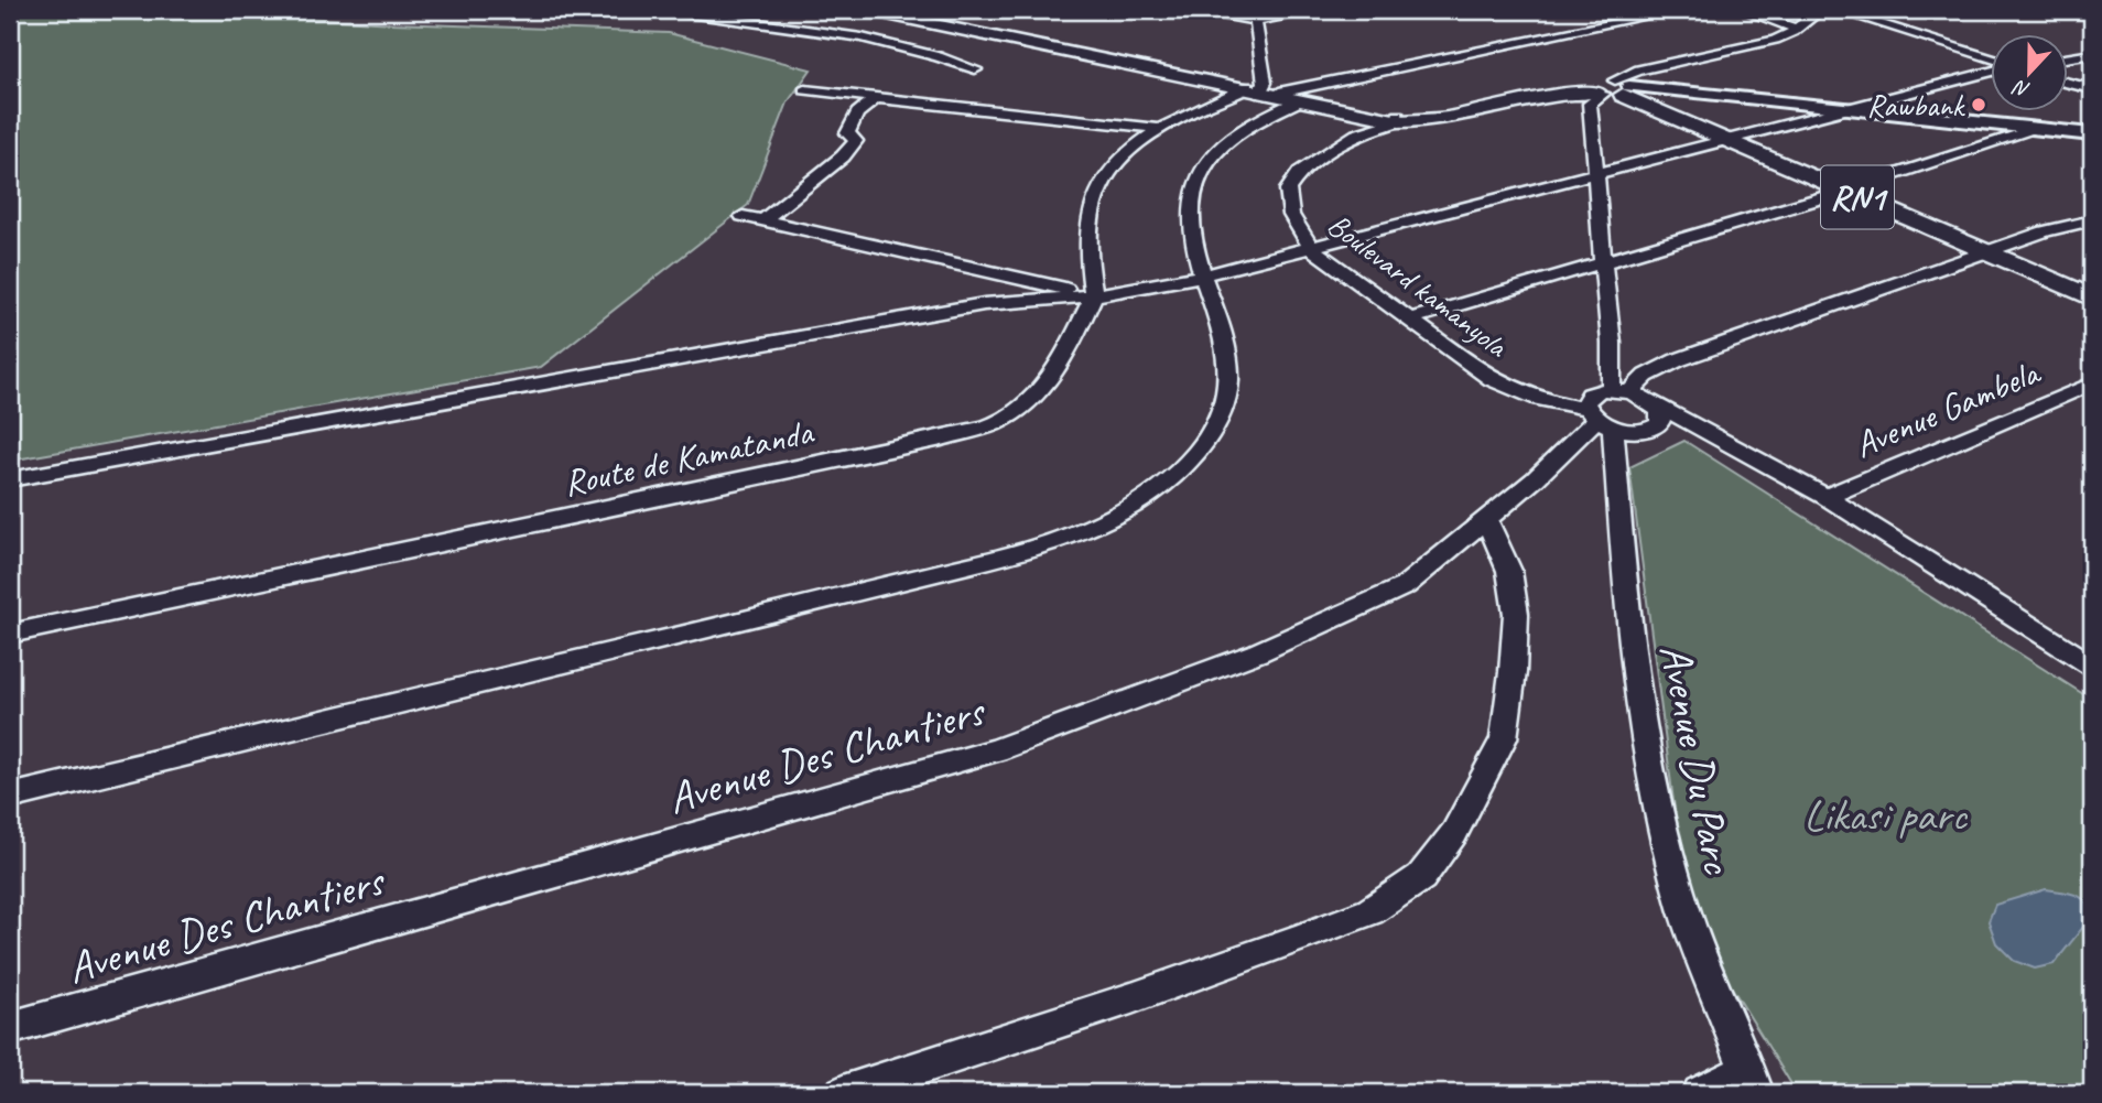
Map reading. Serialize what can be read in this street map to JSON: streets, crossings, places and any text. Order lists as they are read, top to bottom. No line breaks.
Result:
{"streets":{"highway":["RN1"],"street":["Boulevard kamanyola","Avenue Gambela","Route de Kamatanda","Avenue Des Chantiers","Avenue Du Parc"]},"crossings":[["RN1","Boulevard kamanyola"],["Boulevard kamanyola","Avenue Des Chantiers"],["Boulevard kamanyola","Avenue Du Parc"],["Avenue Des Chantiers","Avenue Du Parc"]],"parks":["Likasi parc"],"places":["Rawbank"],"north":"bottom"}
